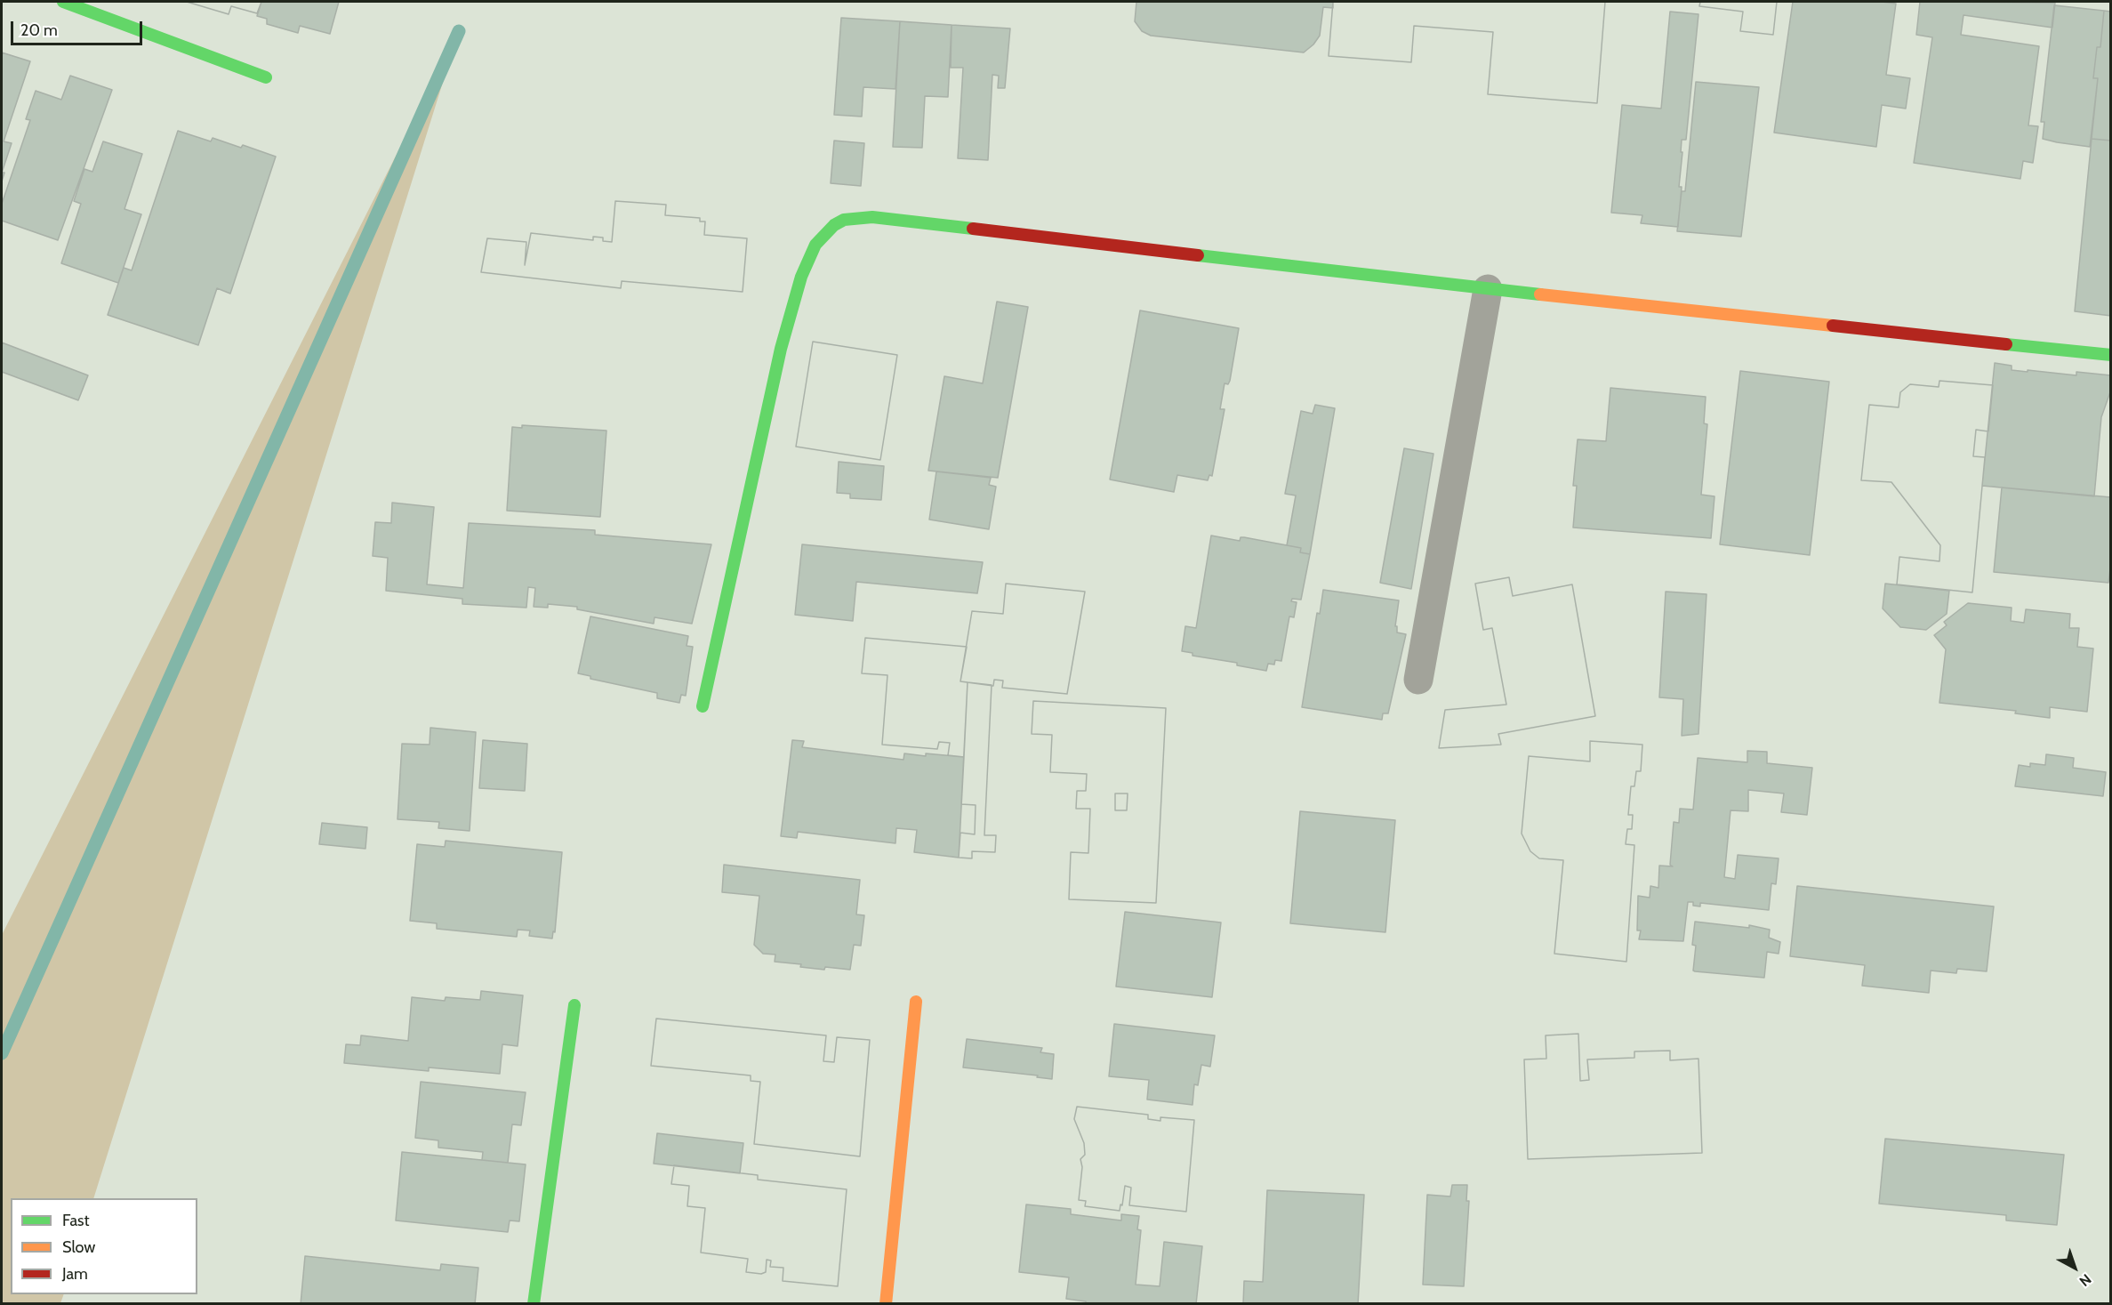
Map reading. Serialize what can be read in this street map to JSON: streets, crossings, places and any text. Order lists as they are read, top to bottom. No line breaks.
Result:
{"legend":["Fast","Slow","Jam"],"scale_bar":"20 m","north":"bottom right"}
